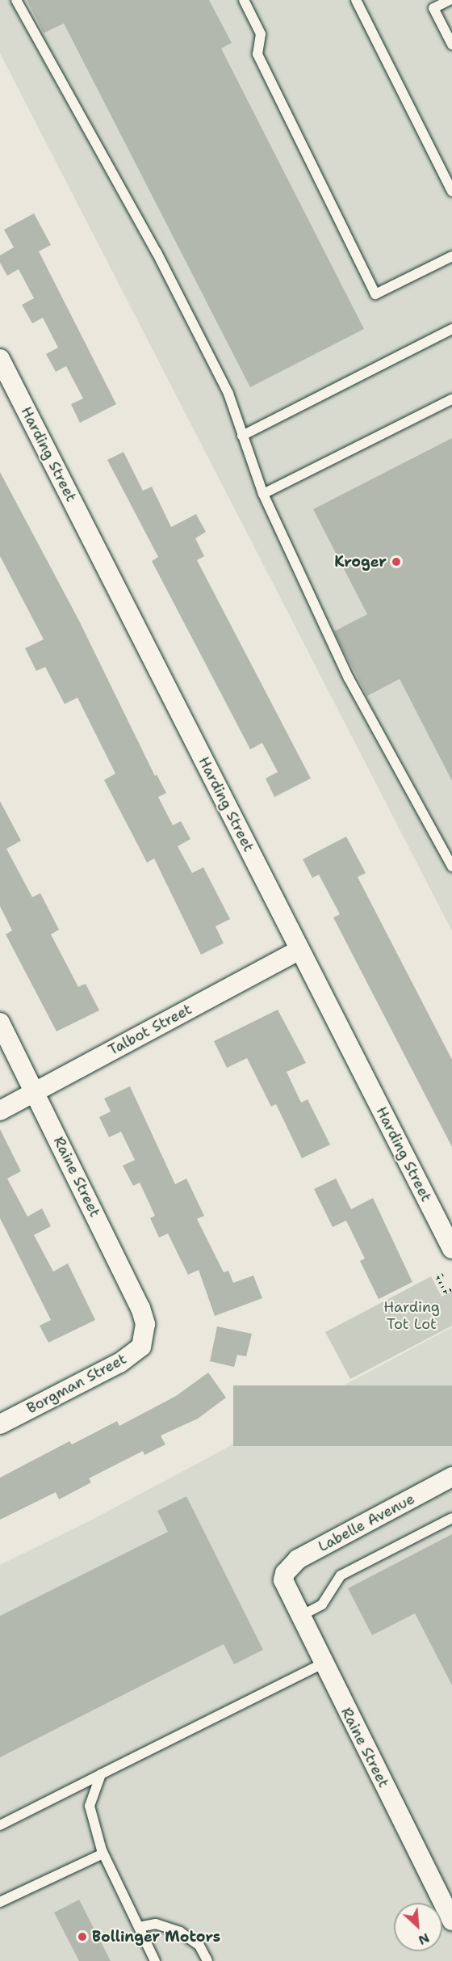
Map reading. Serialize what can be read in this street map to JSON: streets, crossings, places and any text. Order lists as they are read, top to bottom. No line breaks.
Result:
{"streets":{"street":["Harding Street","Talbot Street","Raine Street","Borgman Street","Labelle Avenue"]},"crossings":[["Harding Street","Talbot Street"],["Talbot Street","Raine Street"],["Raine Street","Borgman Street"],["Raine Street","Labelle Avenue"]],"parks":["Harding Tot Lot"],"places":["Kroger","Bollinger Motors"],"north":"bottom right"}
